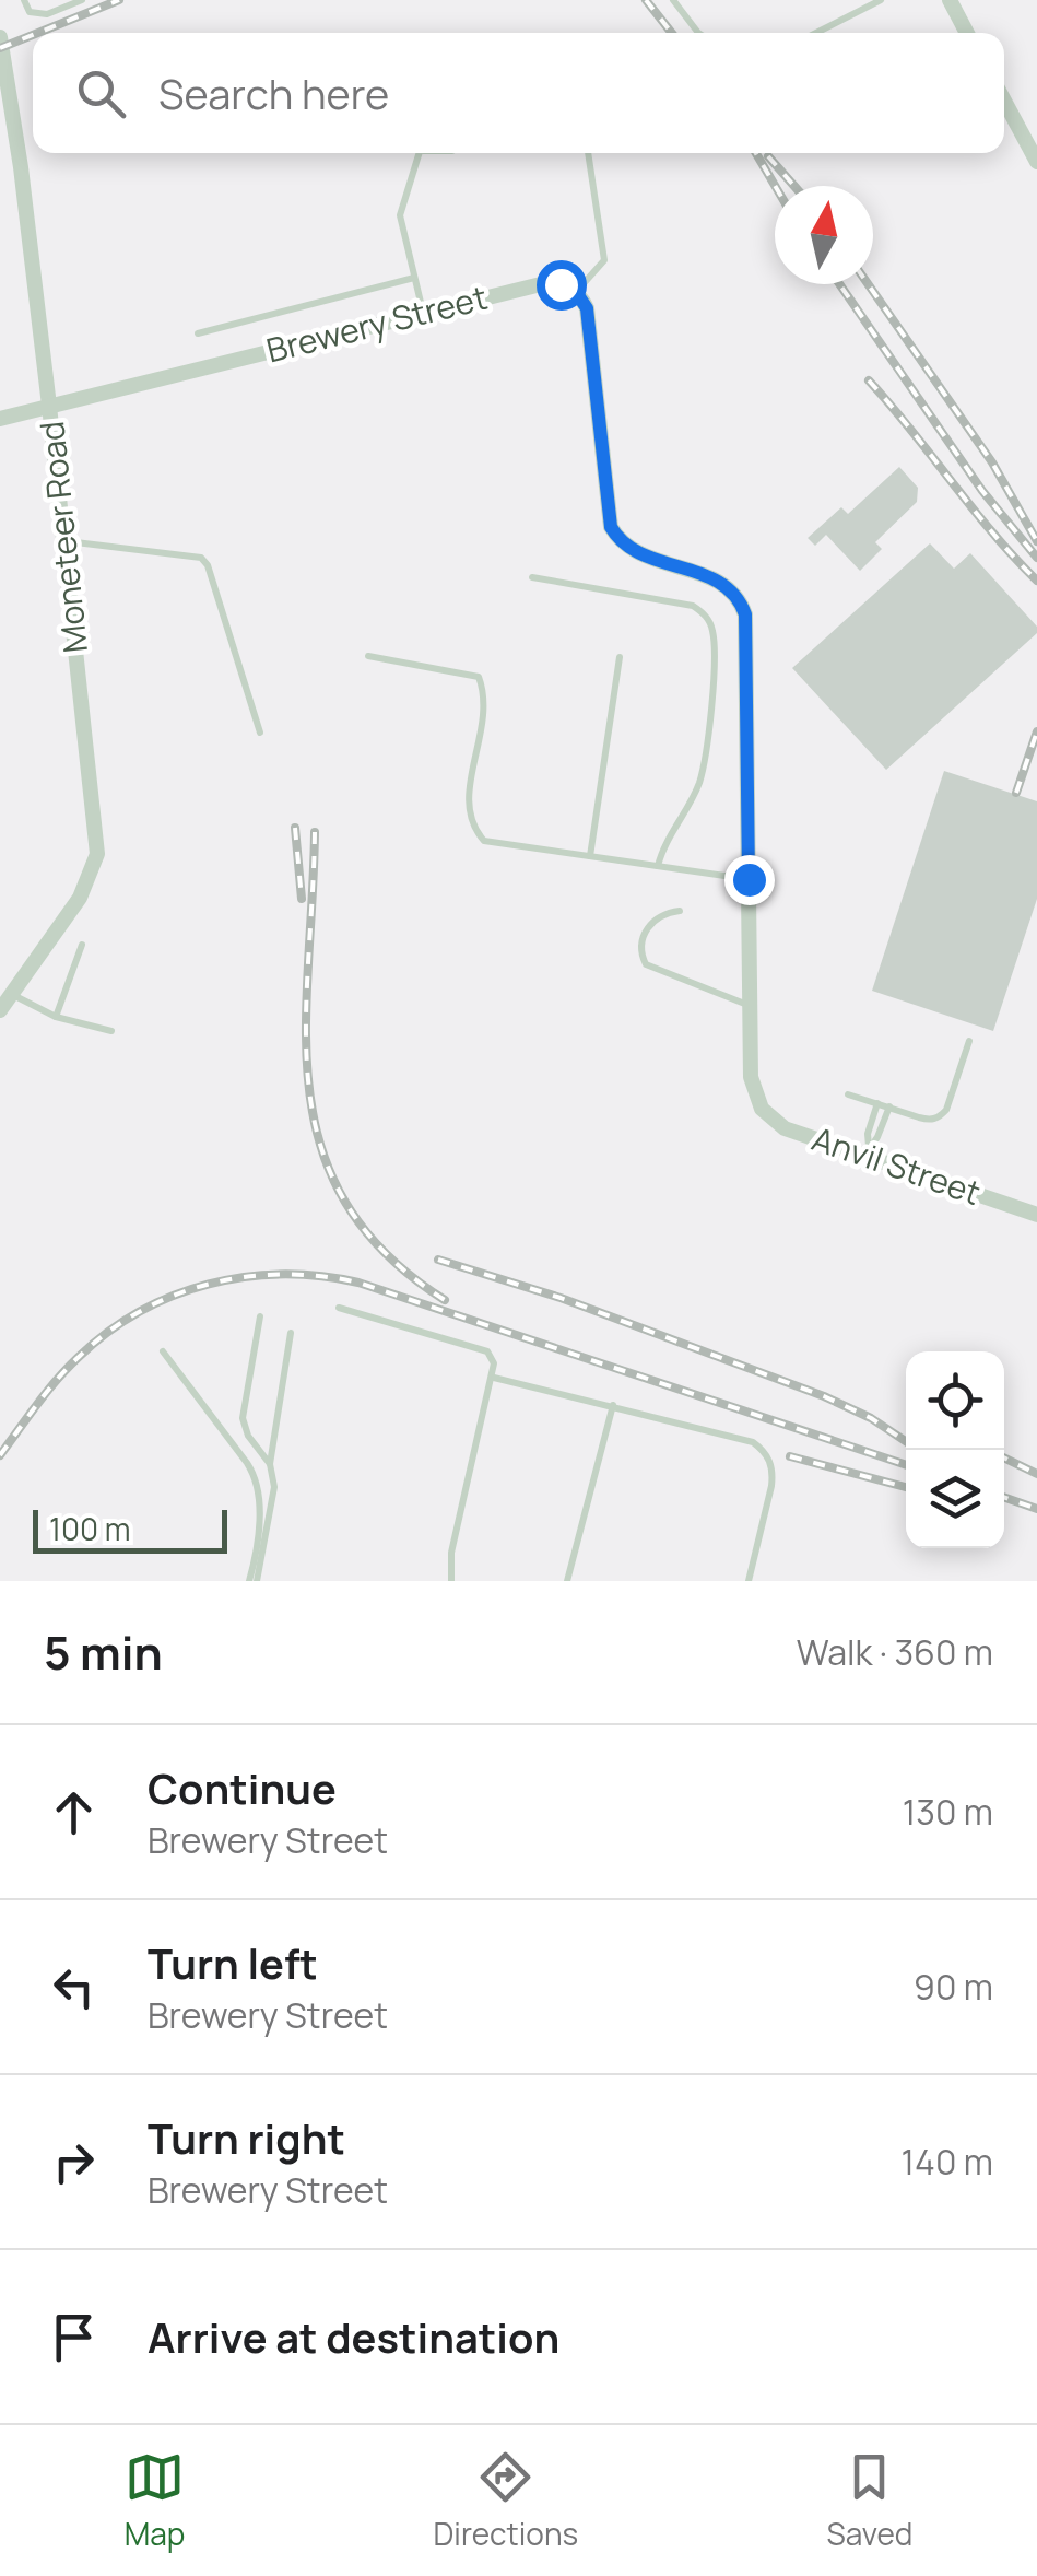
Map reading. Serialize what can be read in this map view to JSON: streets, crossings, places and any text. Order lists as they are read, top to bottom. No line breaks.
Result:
{"streets":{"street":["Brewery Street","Moneteer Road","Anvil Street"]},"crossings":[["Brewery Street","Moneteer Road"]],"scale_bar":"100 m","north":"top","page":{"search":"Search here","scale":"100 m","heading":["5 min","Walk · 360 m"],"list":[["Continue","Brewery Street","130 m"],["Turn left","Brewery Street","90 m"],["Turn right","Brewery Street","140 m"],"Arrive at destination"],"nav":["Map","Directions","Saved"]}}
